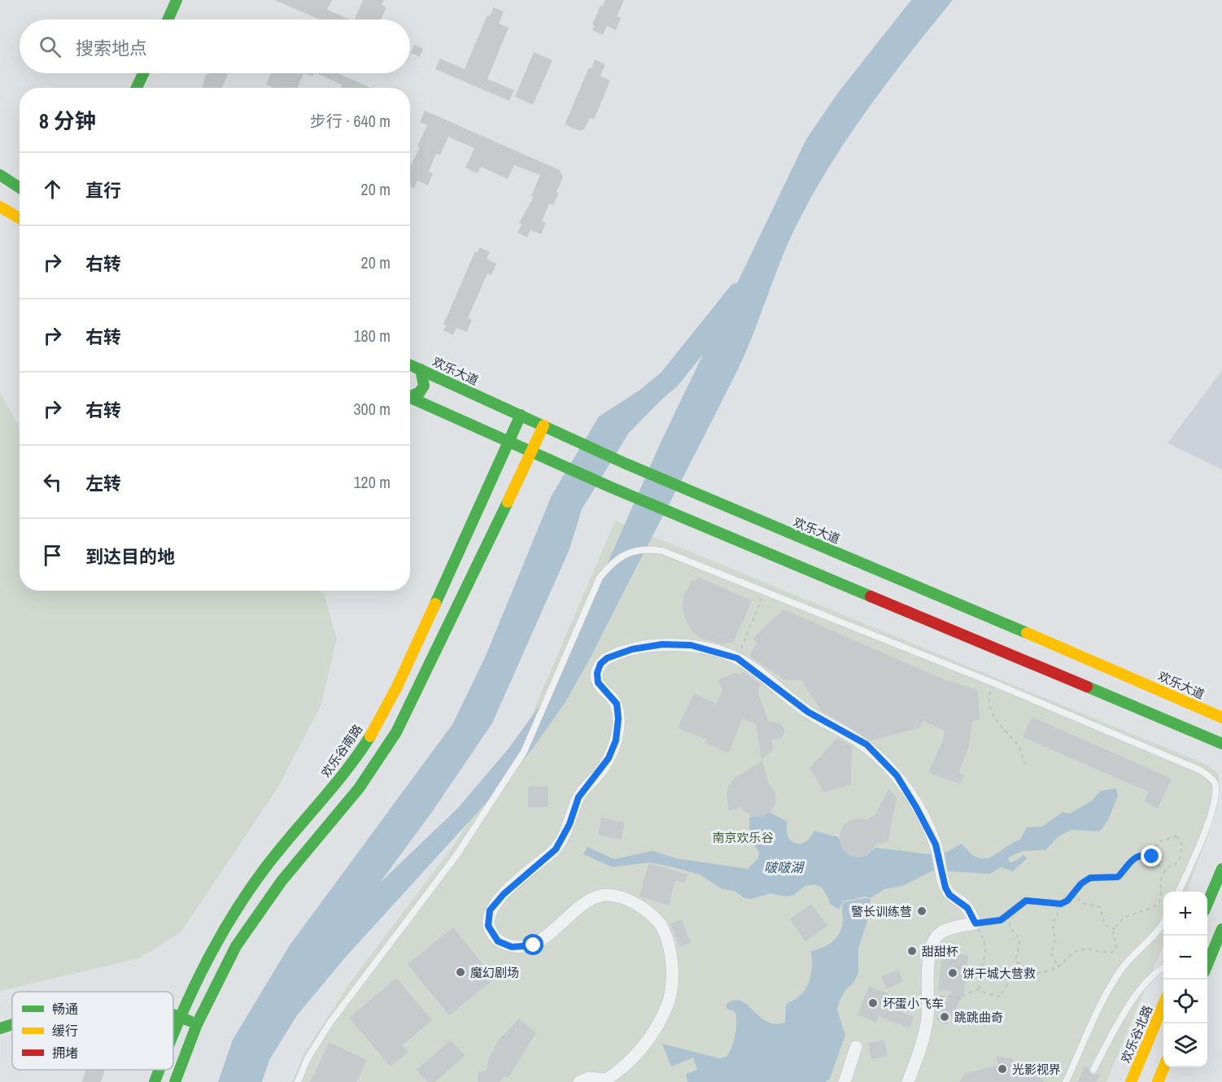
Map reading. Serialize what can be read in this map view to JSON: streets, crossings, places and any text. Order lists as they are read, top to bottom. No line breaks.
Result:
{"streets":{"main road":["欢乐大道","欢乐谷南路","欢乐谷北路"]},"crossings":[["欢乐大道","欢乐谷南路"]],"water":["啵啵湖"],"parks":["南京欢乐谷"],"places":["警长训练营","甜甜杯","魔幻剧场","饼干城大营救","坏蛋小飞车","跳跳曲奇","光影视界"],"legend":["畅通","缓行","拥堵"],"page":{"search":"搜索地点","heading":["8 分钟","步行 · 640 m"],"list":[["直行","20 m"],["右转","20 m"],["右转","180 m"],["右转","300 m"],["左转","120 m"],"到达目的地"],"map_buttons":["+","−"]}}
